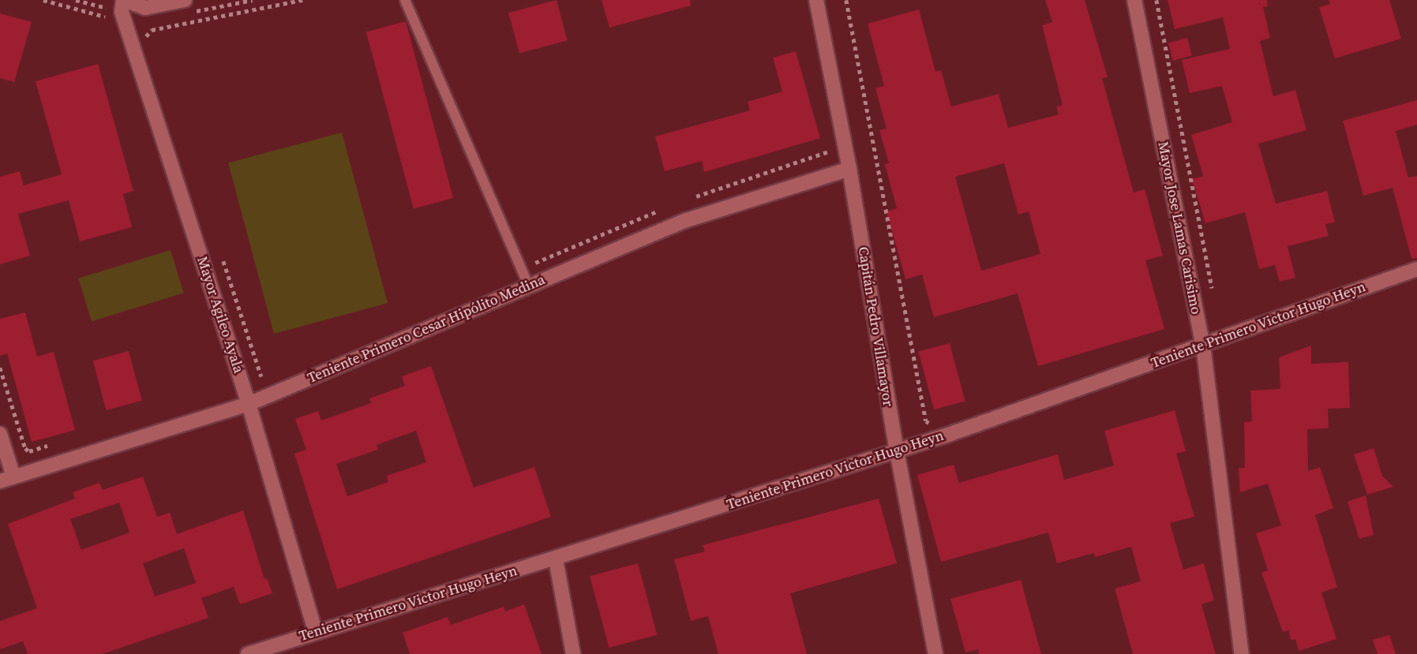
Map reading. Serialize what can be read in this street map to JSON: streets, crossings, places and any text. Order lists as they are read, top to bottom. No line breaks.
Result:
{"streets":{"street":["Mayor Jose Lamas Carisimo","Mayor Agileo Ayala","Teniente Primero Victor Hugo Heyn","Capitán Pedro Villamayor","Teniente Primero Cesar Hipólito Medina"]},"crossings":[["Mayor Jose Lamas Carisimo","Teniente Primero Victor Hugo Heyn"],["Mayor Agileo Ayala","Teniente Primero Victor Hugo Heyn"],["Mayor Agileo Ayala","Teniente Primero Cesar Hipólito Medina"],["Teniente Primero Victor Hugo Heyn","Capitán Pedro Villamayor"],["Capitán Pedro Villamayor","Teniente Primero Cesar Hipólito Medina"]]}
